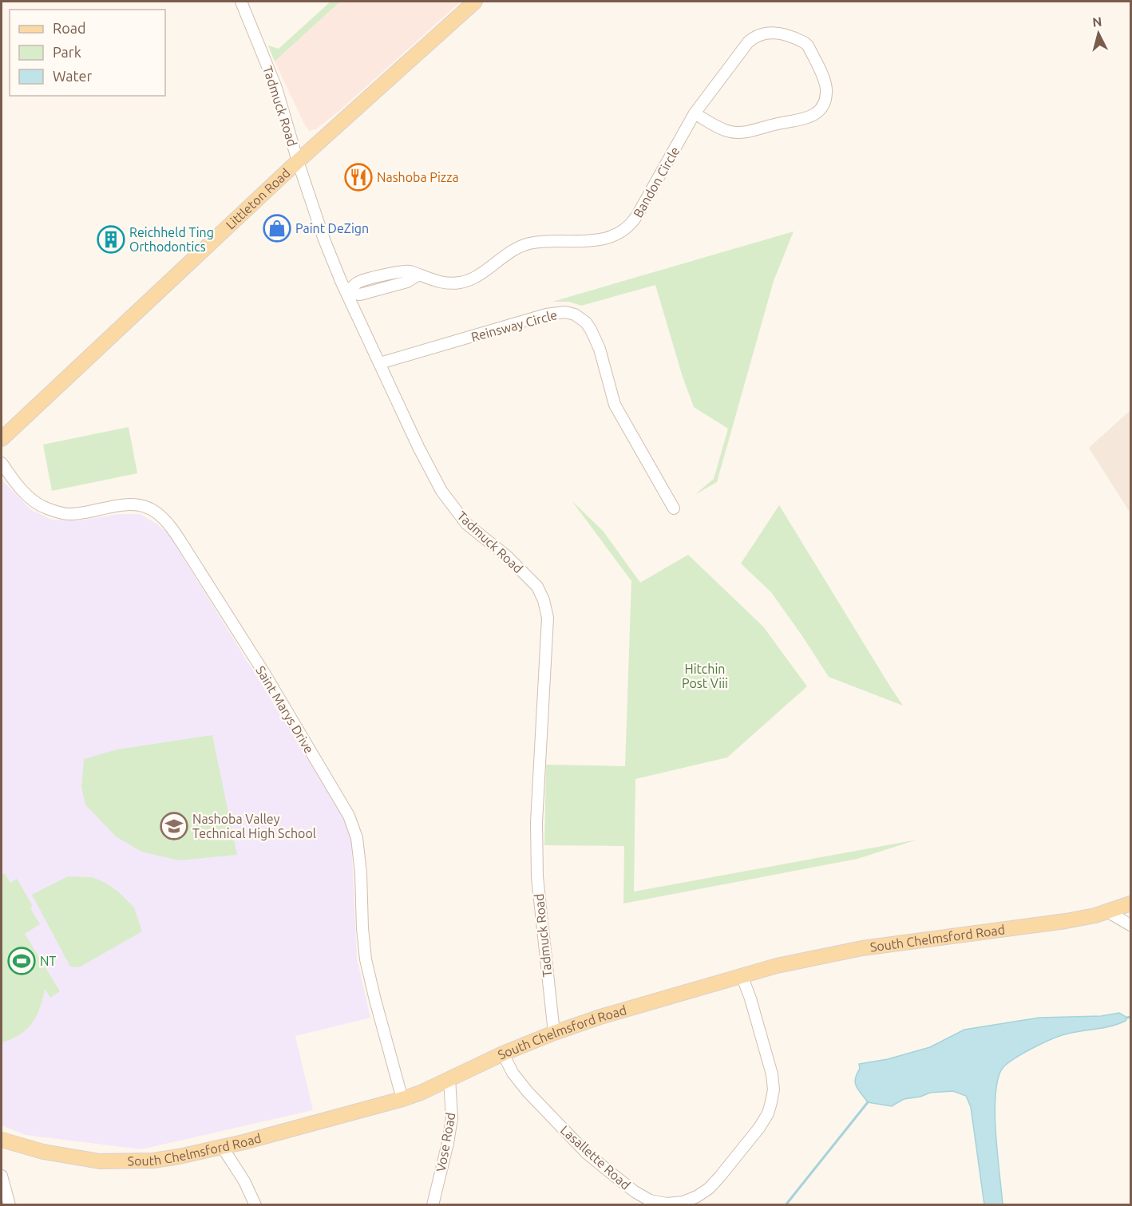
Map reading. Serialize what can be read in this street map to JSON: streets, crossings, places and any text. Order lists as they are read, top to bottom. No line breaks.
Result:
{"streets":{"main road":["Littleton Road","South Chelmsford Road"],"street":["Tadmuck Road","Bandon Circle","Reinsway Circle","Saint Marys Drive","Vose Road","Lasallette Road"]},"crossings":[["Tadmuck Road","Bandon Circle"],["Tadmuck Road","Littleton Road"],["Tadmuck Road","Reinsway Circle"],["Tadmuck Road","South Chelmsford Road"],["Saint Marys Drive","South Chelmsford Road"],["South Chelmsford Road","Vose Road"],["South Chelmsford Road","Lasallette Road"]],"parks":["Hitchin Post Viii"],"places":{"restaurant":["Nashoba Pizza"],"shop":["Paint DeZign"],"building":["Reichheld Ting Orthodontics"],"school or university":["Nashoba Valley Technical High School"],"sports":["NT"]},"legend":["Road","Park","Water"],"north":"top"}
